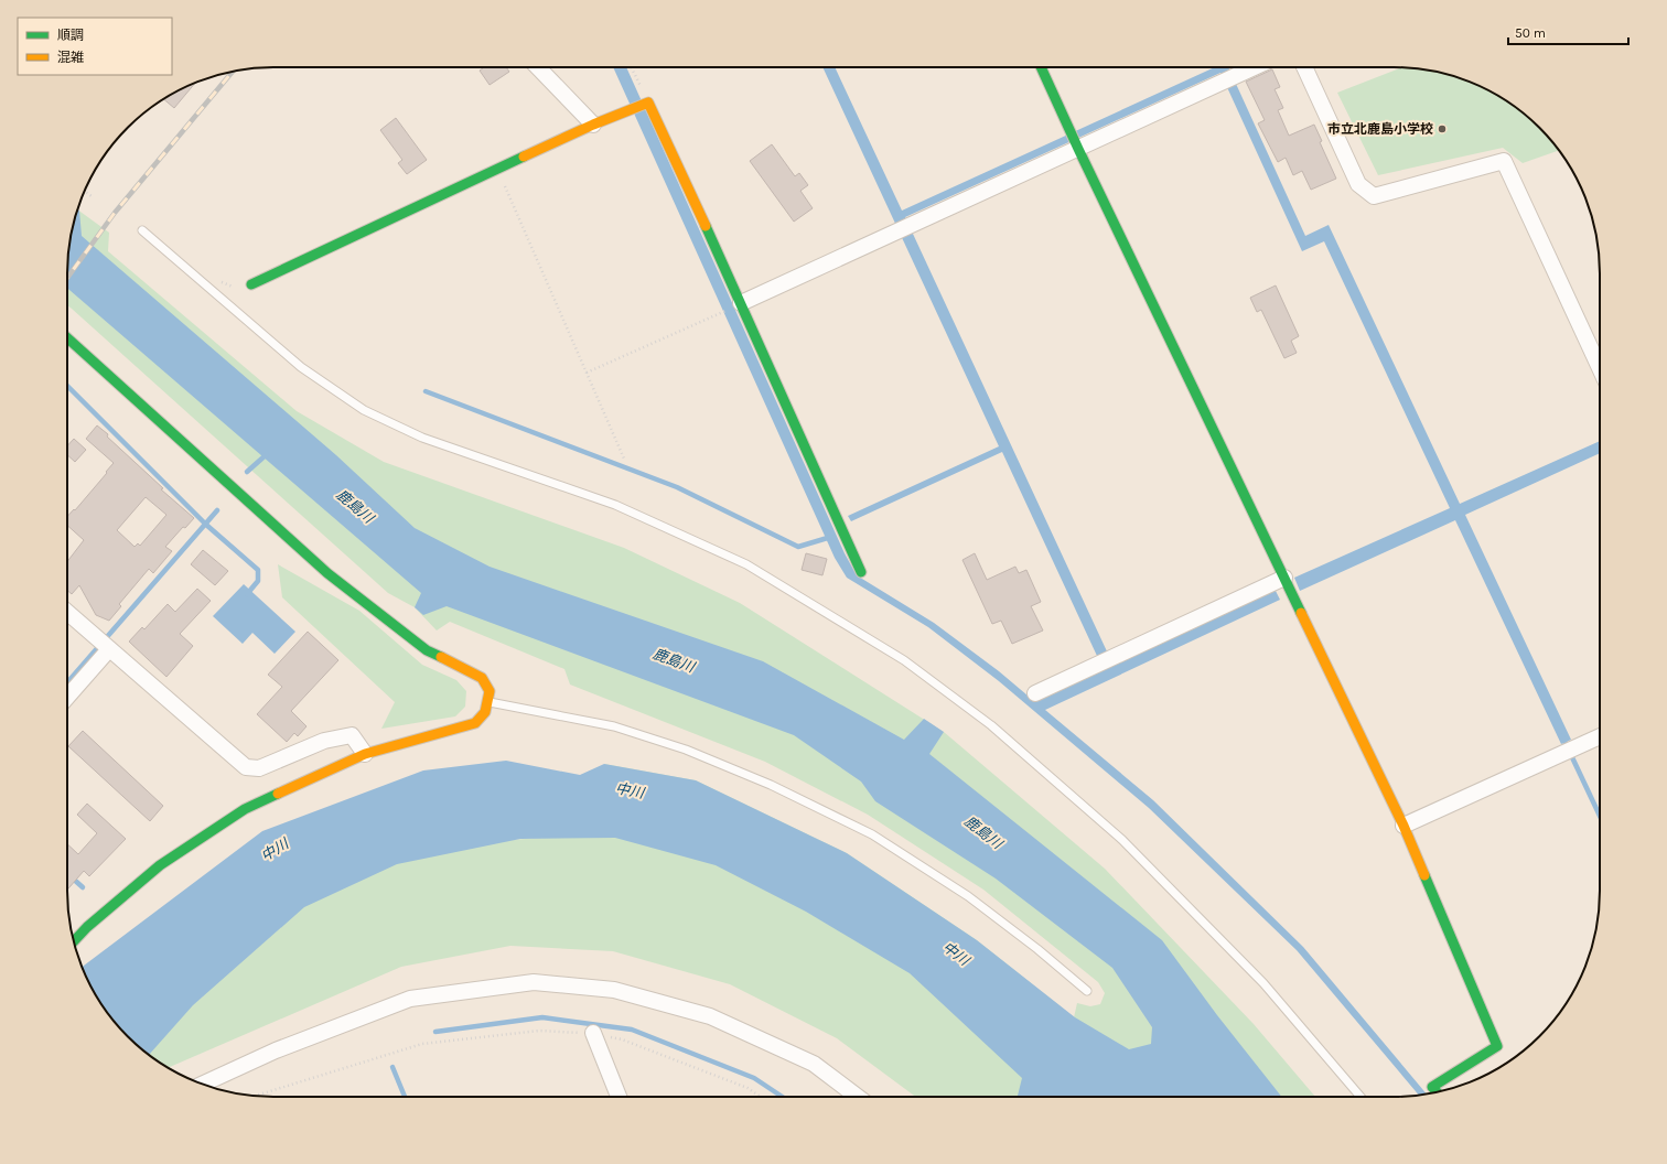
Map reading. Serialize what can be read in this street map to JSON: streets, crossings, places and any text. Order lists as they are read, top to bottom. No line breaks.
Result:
{"water":["鹿島川","中川"],"places":["市立北鹿島小学校"],"legend":["順調","混雑"],"scale_bar":"50 m"}
